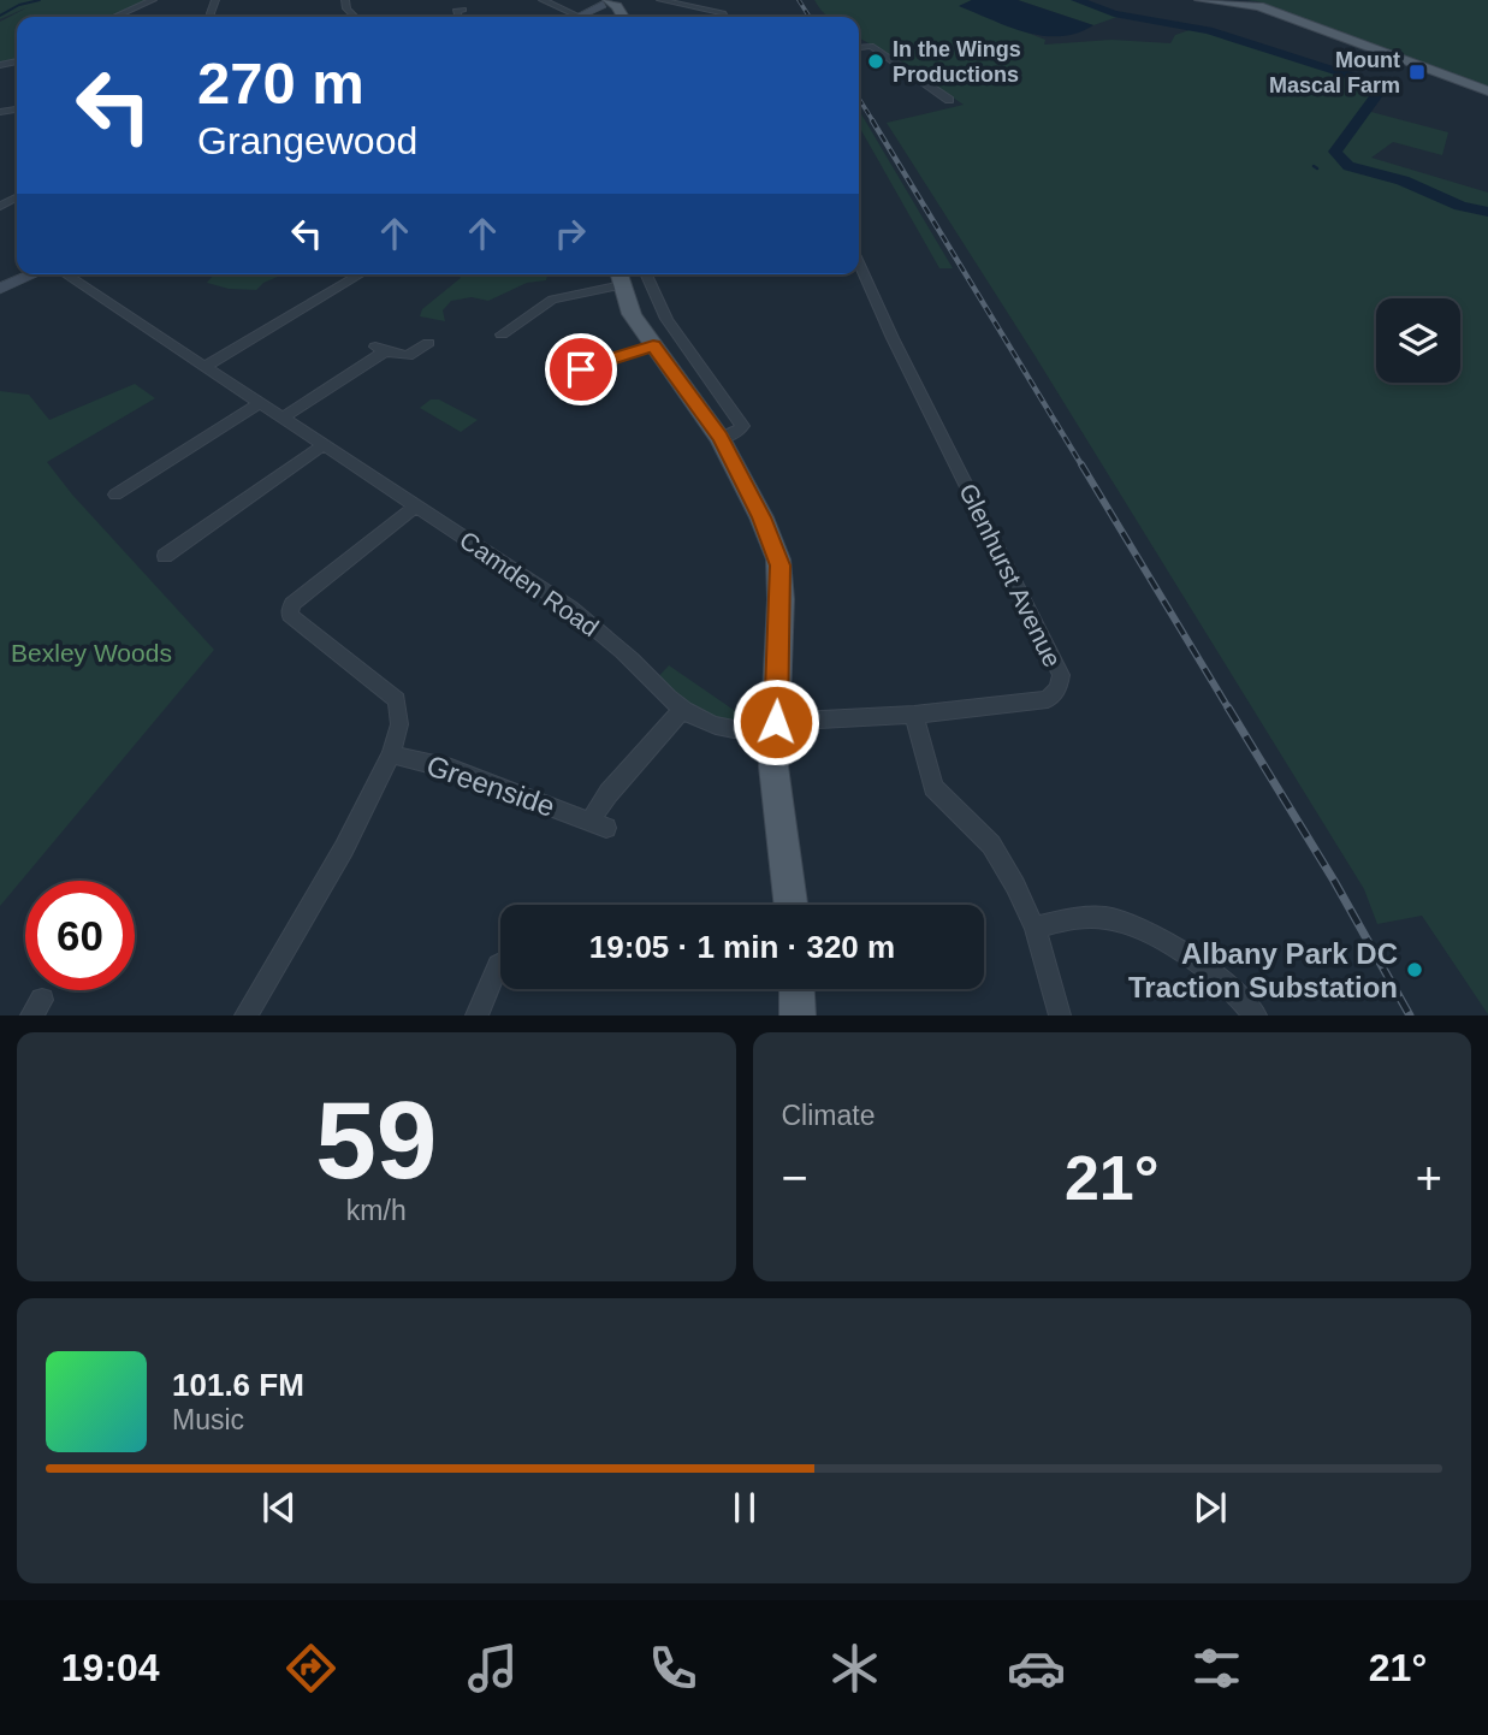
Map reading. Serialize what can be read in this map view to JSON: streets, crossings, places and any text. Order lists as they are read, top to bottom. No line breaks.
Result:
{"streets":{"street":["Glenhurst Avenue","Camden Road","Greenside"]},"crossings":[["Glenhurst Avenue","Camden Road"],["Camden Road","Greenside"]],"parks":["Bexley Woods"],"places":{"other":["In the Wings Productions","Albany Park DC Traction Substation"],"transit":["Mount Mascal Farm"]},"page":{"turn":["270 m","Grangewood"],"limit":"60","trip":"19:05 · 1 min · 320 m","tile":[["59","km/h"],"Climate"],"heat":["−","21°","+"],"song":["101.6 FM","Music"],"tabs":["19:04","21°"]}}
